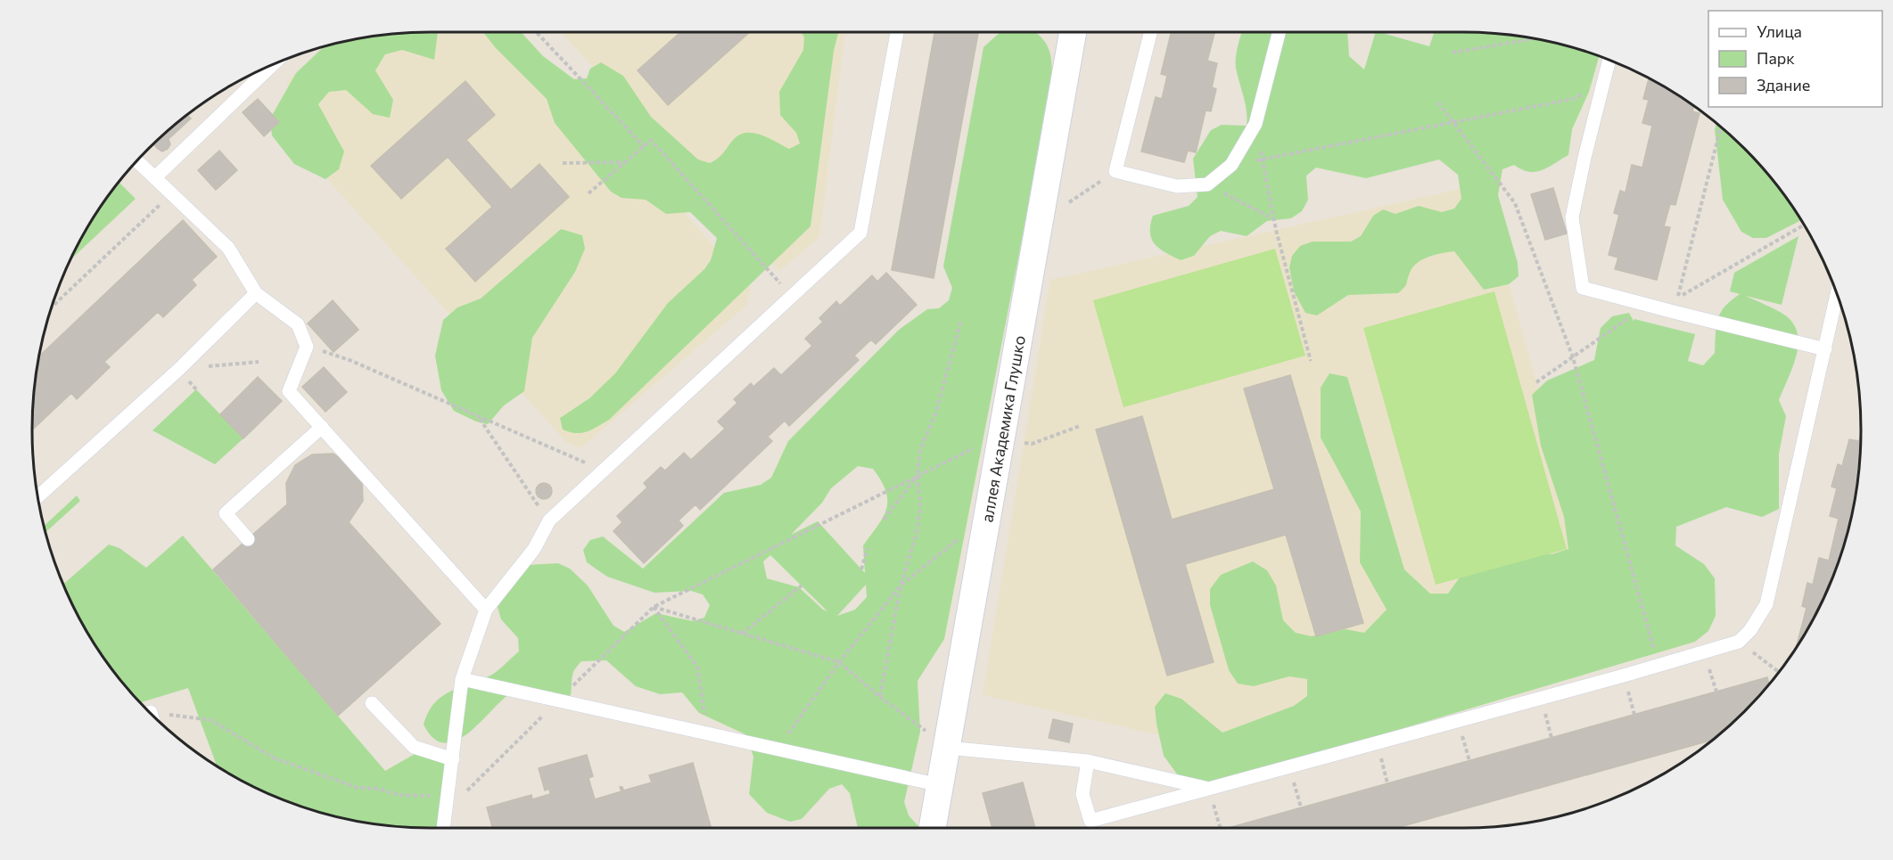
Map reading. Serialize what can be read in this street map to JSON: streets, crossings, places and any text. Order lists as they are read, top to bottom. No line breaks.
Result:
{"streets":{"street":["аллея Академика Глушко"]},"legend":["Улица","Парк","Здание"]}
